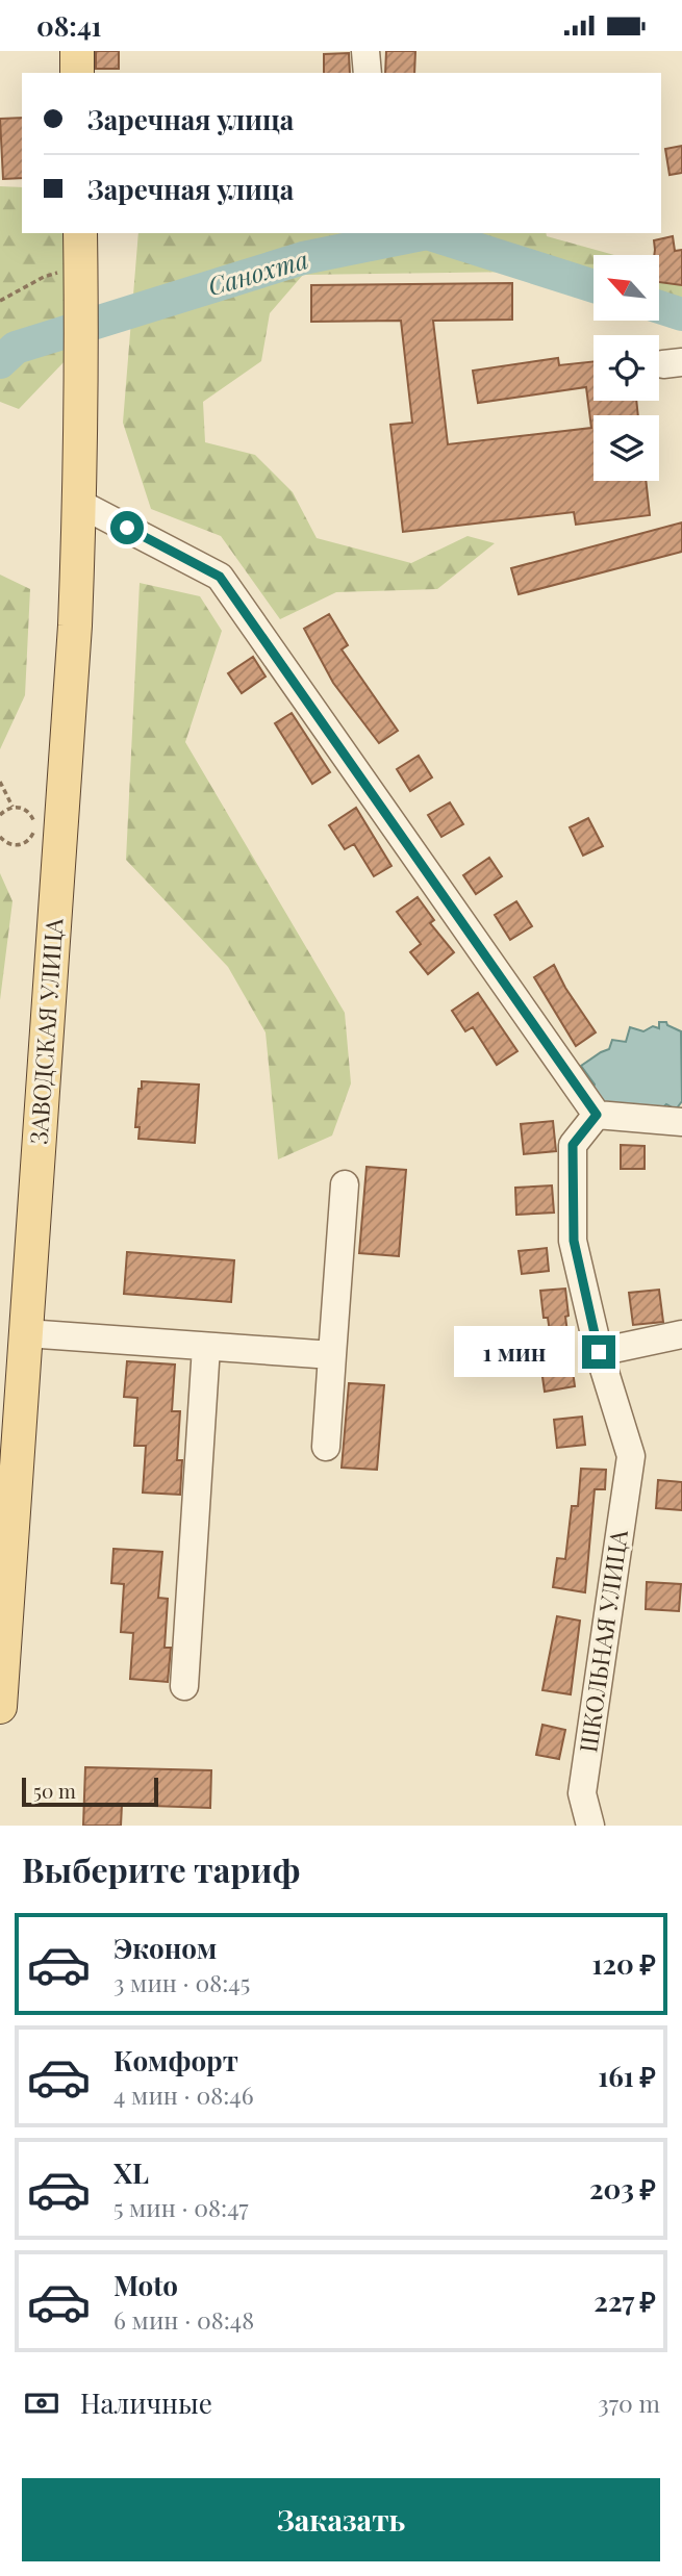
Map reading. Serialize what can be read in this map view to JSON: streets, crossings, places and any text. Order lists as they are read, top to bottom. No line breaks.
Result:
{"streets":{"main road":["ЗАВОДСКАЯ УЛИЦА"],"street":["ШКОЛЬНАЯ УЛИЦА"]},"water":["Санохта"],"scale_bar":"50 m","north":"top left","page":{"status":"08:41","banner":["Заречная улица","Заречная улица"],"bubble":"1 мин","scale":"50 m","heading":"Выберите тариф","list":[{"name":"Эконом","note":"3 мин · 08:45","value":"120 ₽"},{"name":"Комфорт","note":"4 мин · 08:46","value":"161 ₽"},{"name":"XL","note":"5 мин · 08:47","value":"203 ₽"},{"name":"Moto","note":"6 мин · 08:48","value":"227 ₽"}],"pay":["Наличные","370 m"],"buttons":"Заказать"}}
